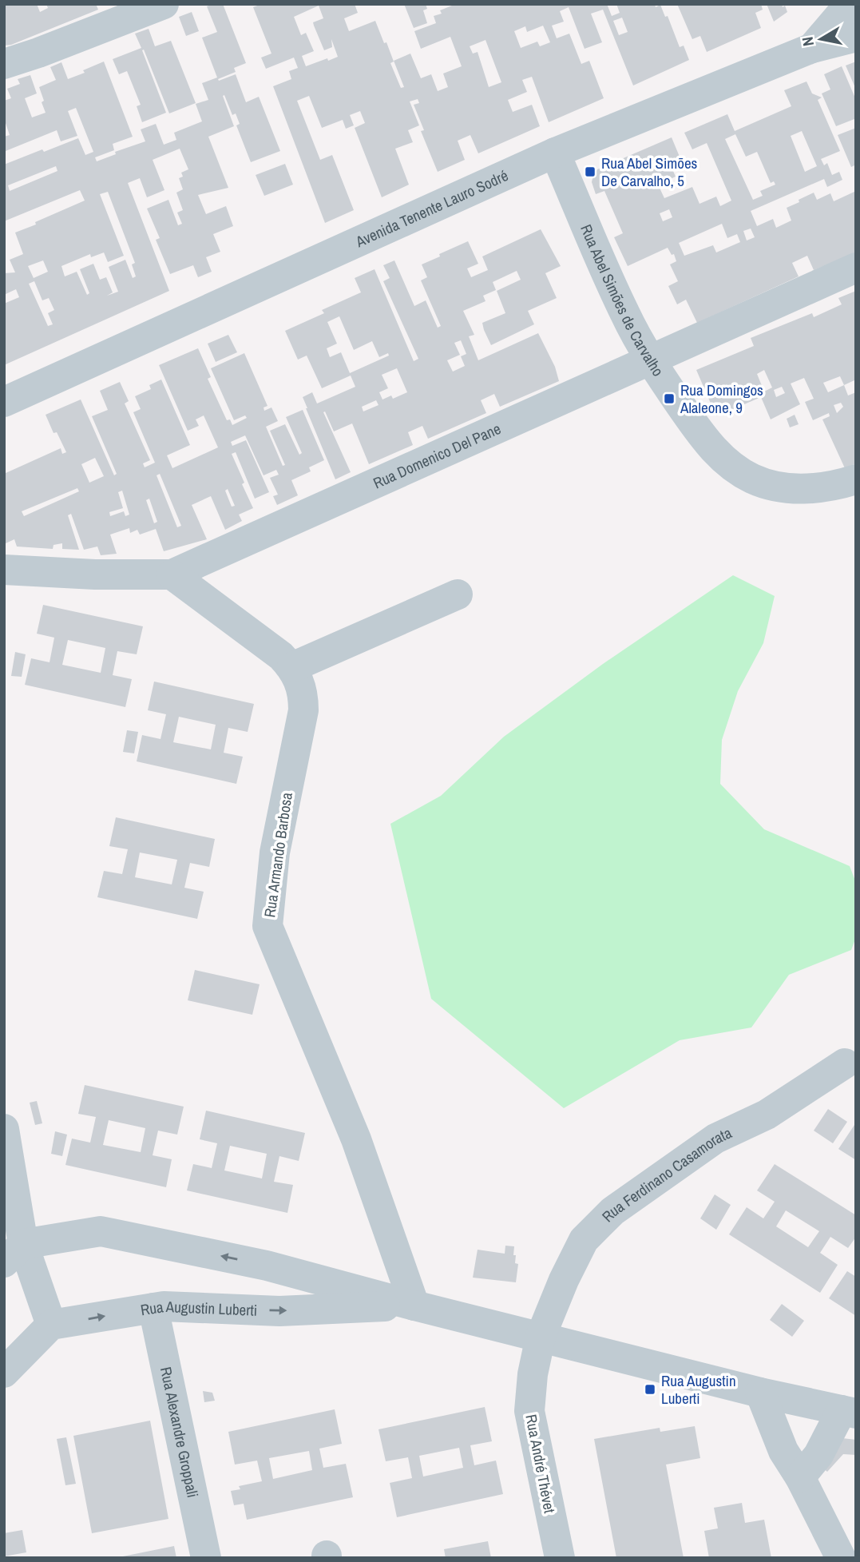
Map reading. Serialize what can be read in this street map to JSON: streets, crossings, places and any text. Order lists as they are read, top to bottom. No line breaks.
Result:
{"streets":{"street":["Avenida Tenente Lauro Sodré","Rua Abel Simões de Carvalho","Rua Domenico Del Pane","Rua Armando Barbosa","Rua Ferdinano Casamorata","Rua Augustin Luberti","Rua Alexandre Groppali","Rua André Thévet"]},"crossings":[["Avenida Tenente Lauro Sodré","Rua Abel Simões de Carvalho"],["Rua Abel Simões de Carvalho","Rua Domenico Del Pane"],["Rua Domenico Del Pane","Rua Armando Barbosa"],["Rua Armando Barbosa","Rua Augustin Luberti"],["Rua Ferdinano Casamorata","Rua Augustin Luberti"],["Rua Ferdinano Casamorata","Rua André Thévet"],["Rua Augustin Luberti","Rua Alexandre Groppali"],["Rua Augustin Luberti","Rua André Thévet"]],"places":{"transit":["Rua Abel Simões De Carvalho, 5","Rua Domingos Alaleone, 9","Rua Augustin Luberti"]},"north":"left"}
